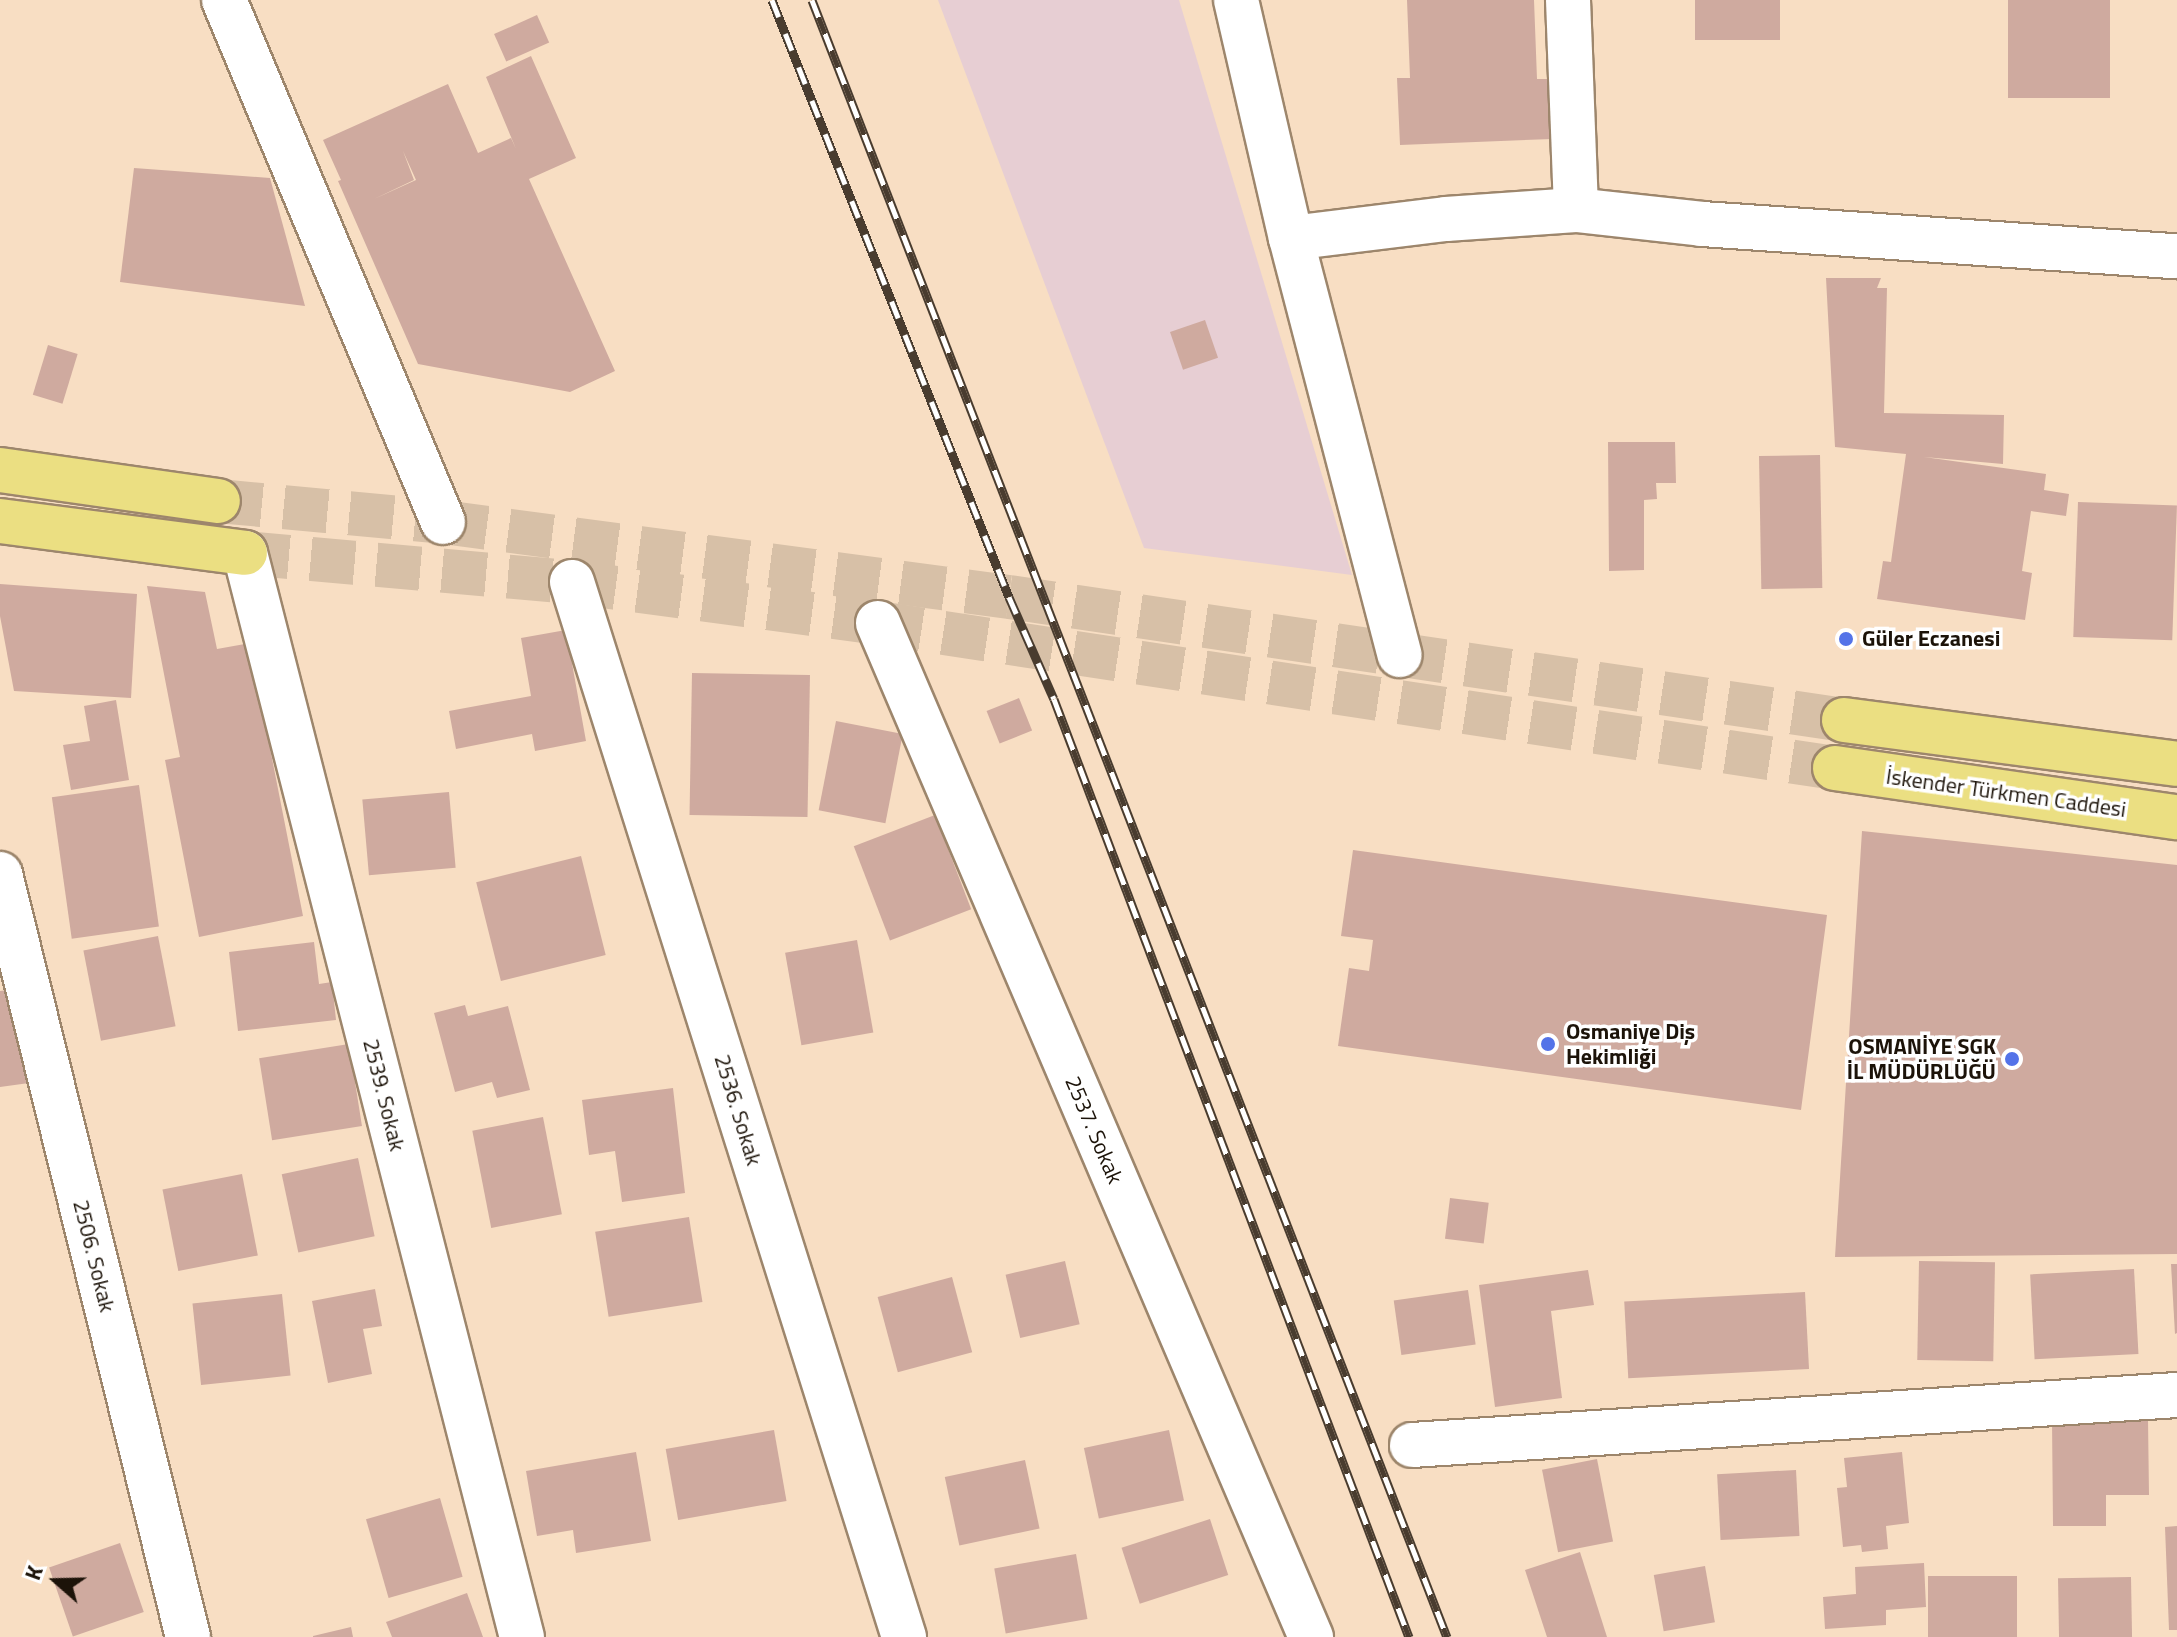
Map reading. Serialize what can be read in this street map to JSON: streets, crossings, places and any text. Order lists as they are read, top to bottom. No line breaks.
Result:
{"streets":{"main road":["İskender Türkmen Caddesi"],"street":["2539. Sokak","2536. Sokak","2537. Sokak","2506. Sokak"]},"places":["Güler Eczanesi","Osmaniye Diş Hekimliği","OSMANİYE SGK İL MÜDÜRLÜĞÜ"],"north":"left"}
